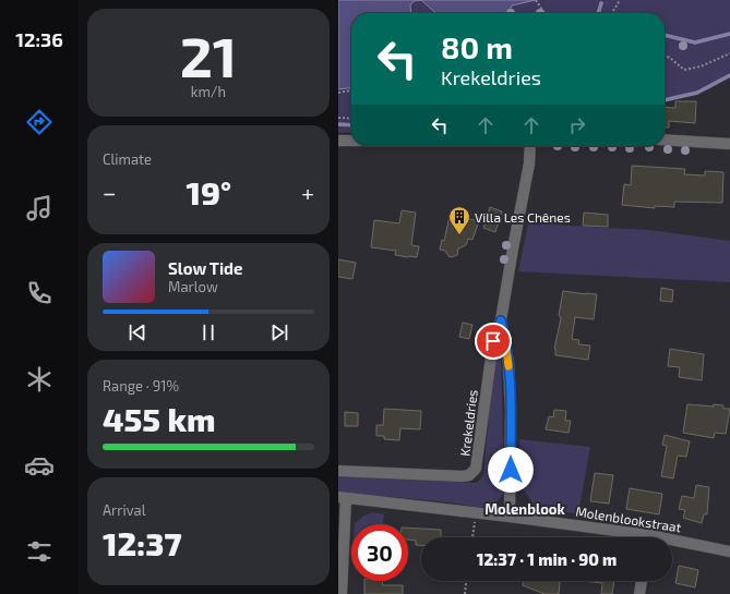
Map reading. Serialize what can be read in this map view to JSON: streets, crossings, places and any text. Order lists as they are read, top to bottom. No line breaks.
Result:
{"streets":{"street":["Krekeldries","Molenblookstraat"]},"districts":["Molenblook"],"places":{"building":["Villa Les Chênes"]},"page":{"tabs":"12:36","tile":[["21","km/h"],"Climate",["Range · 91%","455 km"],["Arrival","12:37"]],"turn":["80 m","Krekeldries"],"heat":["−","19°","+"],"song":["Slow Tide","Marlow"],"limit":"30","trip":"12:37 · 1 min · 90 m"}}
